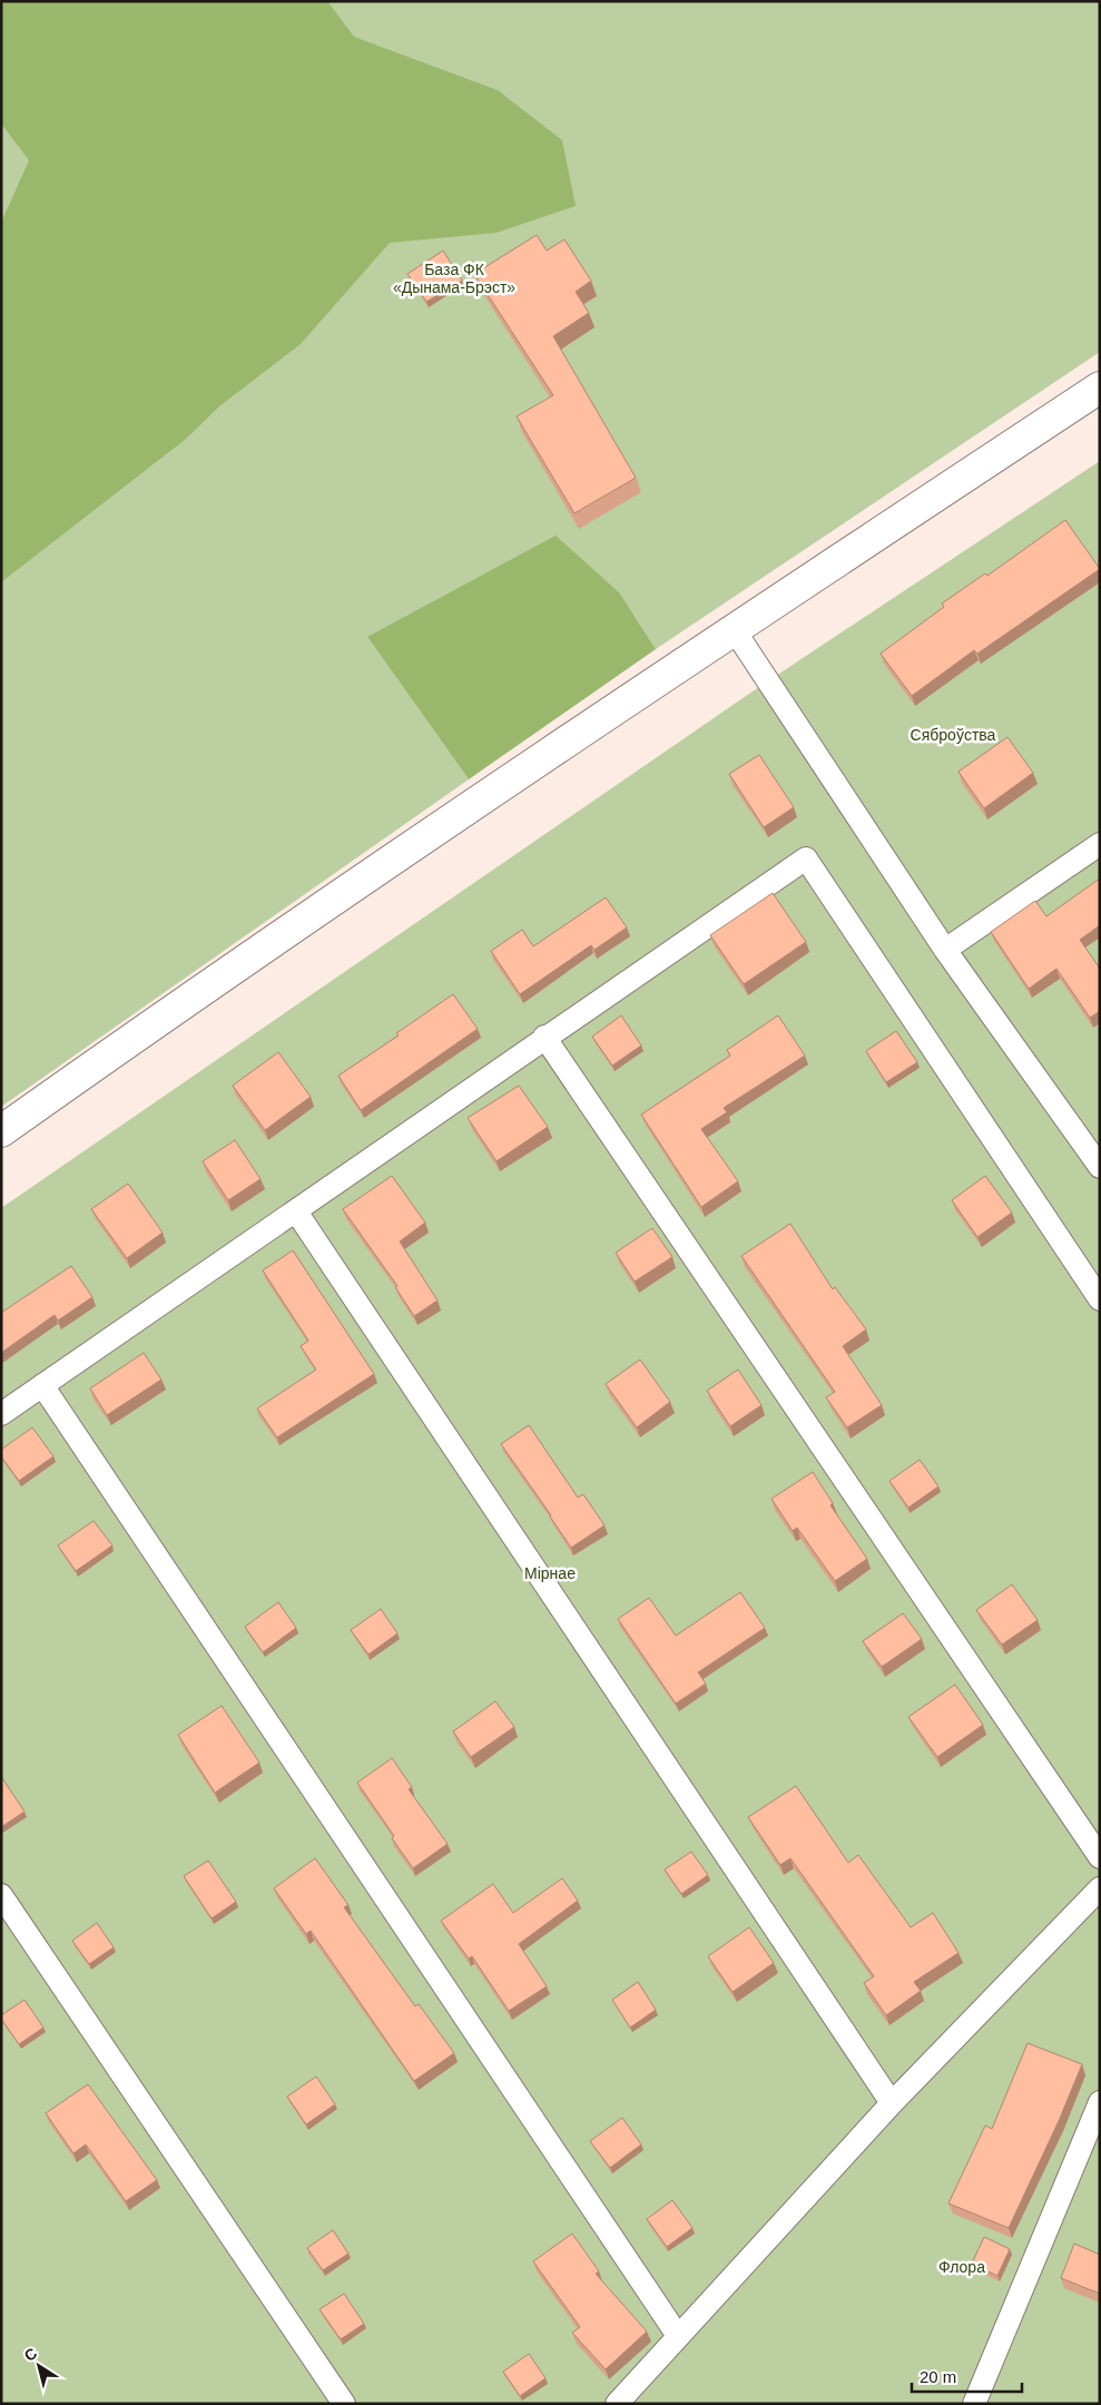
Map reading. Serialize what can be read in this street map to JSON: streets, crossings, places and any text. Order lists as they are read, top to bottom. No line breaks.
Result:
{"parks":["База ФК «Дынама-Брэст»","Сяброўства","Мірнае","Флора"],"scale_bar":"20 m","north":"top left"}
